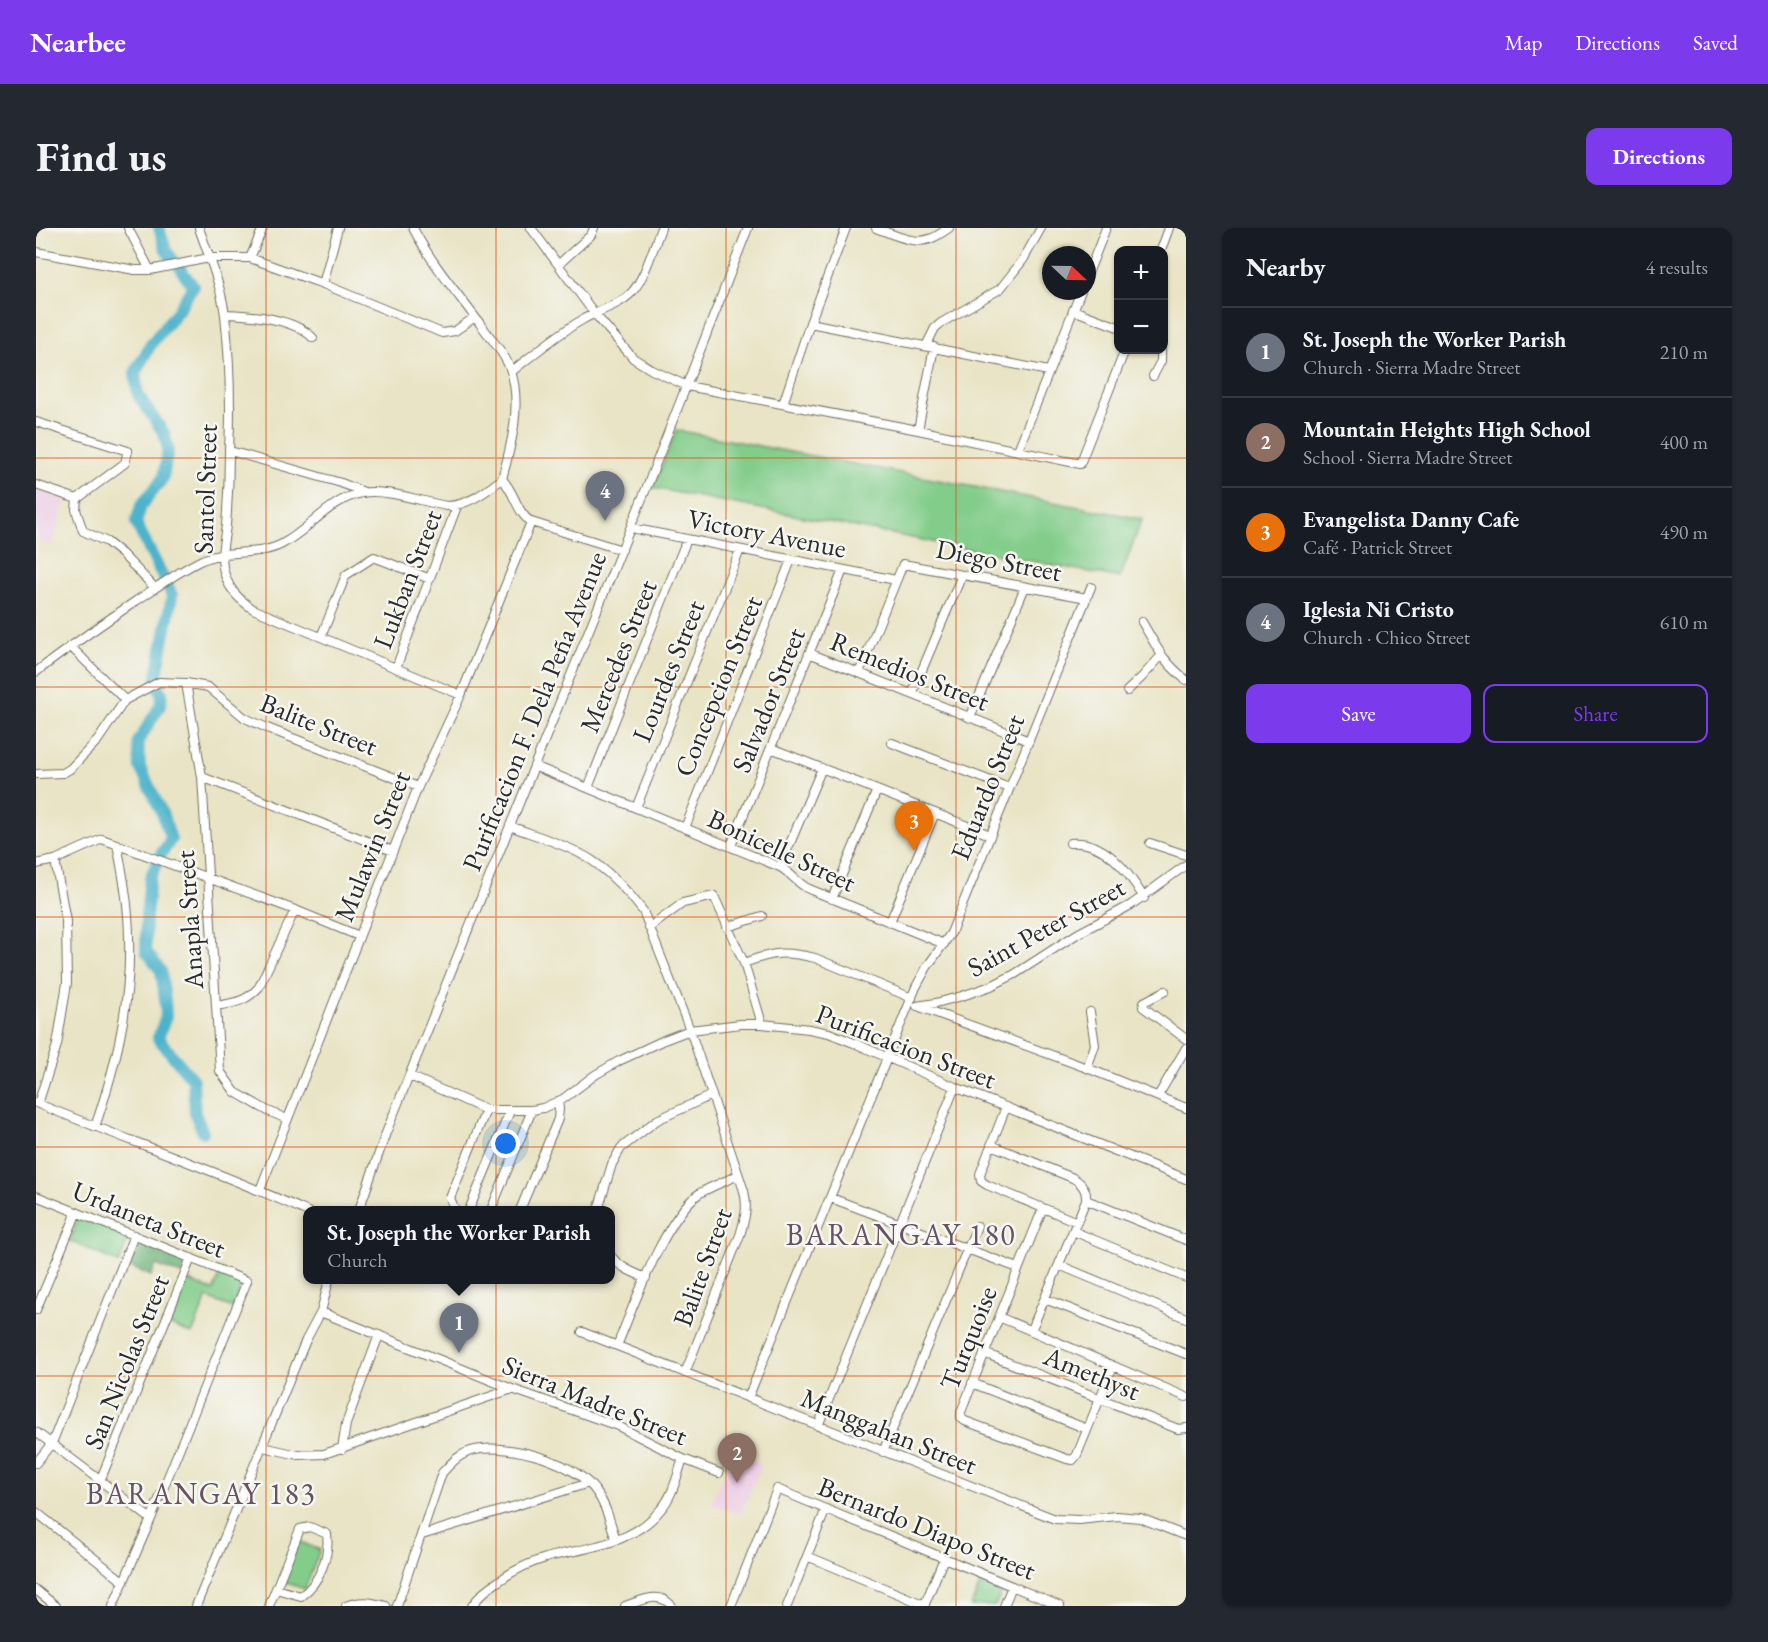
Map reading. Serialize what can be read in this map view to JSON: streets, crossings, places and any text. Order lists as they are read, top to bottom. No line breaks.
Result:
{"streets":{"street":["Santol Street","Victory Avenue","Diego Street","Lukban Street","Mercedes Street","Lourdes Street","Remedios Street","Concepcion Street","Salvador Street","Purificacion F. Dela Peña Avenue","Balite Street","Eduardo Street","Mulawin Street","Bonicelle Street","Anapla Street","Saint Peter Street","Purificacion Street","Urdaneta Street","Turquoise","San Nicolas Street","Amethyst","Sierra Madre Street","Manggahan Street","Bernardo Diapo Street"]},"crossings":[["Santol Street","Lukban Street"],["Santol Street","Mulawin Street"],["Victory Avenue","Diego Street"],["Victory Avenue","Mercedes Street"],["Victory Avenue","Lourdes Street"],["Victory Avenue","Concepcion Street"],["Victory Avenue","Salvador Street"],["Victory Avenue","Purificacion F. Dela Peña Avenue"],["Diego Street","Eduardo Street"],["Mercedes Street","Bonicelle Street"],["Lourdes Street","Bonicelle Street"],["Remedios Street","Salvador Street"],["Remedios Street","Eduardo Street"],["Concepcion Street","Bonicelle Street"],["Salvador Street","Bonicelle Street"],["Purificacion F. Dela Peña Avenue","Bonicelle Street"],["Purificacion F. Dela Peña Avenue","Purificacion Street"],["Balite Street","Mulawin Street"],["Balite Street","Anapla Street"],["Balite Street","Manggahan Street"],["Eduardo Street","Bonicelle Street"],["Eduardo Street","Saint Peter Street"],["Eduardo Street","Purificacion Street"],["Eduardo Street","Manggahan Street"],["Mulawin Street","Anapla Street"],["Urdaneta Street","San Nicolas Street"],["Turquoise","Amethyst"]],"districts":["BARANGAY 180","BARANGAY 183"],"north":"right","page":{"header":"Nearbee","nav":["Map","Directions","Saved"],"buttons":["Directions",["Save","Share"]],"title":"Find us","heading":["Nearby","4 results"],"map_buttons":["+","−"],"list":[{"mark":"1","name":"St. Joseph the Worker Parish","note":"Church · Sierra Madre Street","value":"210 m"},{"mark":"2","name":"Mountain Heights High School","note":"School · Sierra Madre Street","value":"400 m"},{"mark":"3","name":"Evangelista Danny Cafe","note":"Café · Patrick Street","value":"490 m"},{"mark":"4","name":"Iglesia Ni Cristo","note":"Church · Chico Street","value":"610 m"}],"pins":["4","3","1","2"],"popup":["St. Joseph the Worker Parish","Church"]}}
